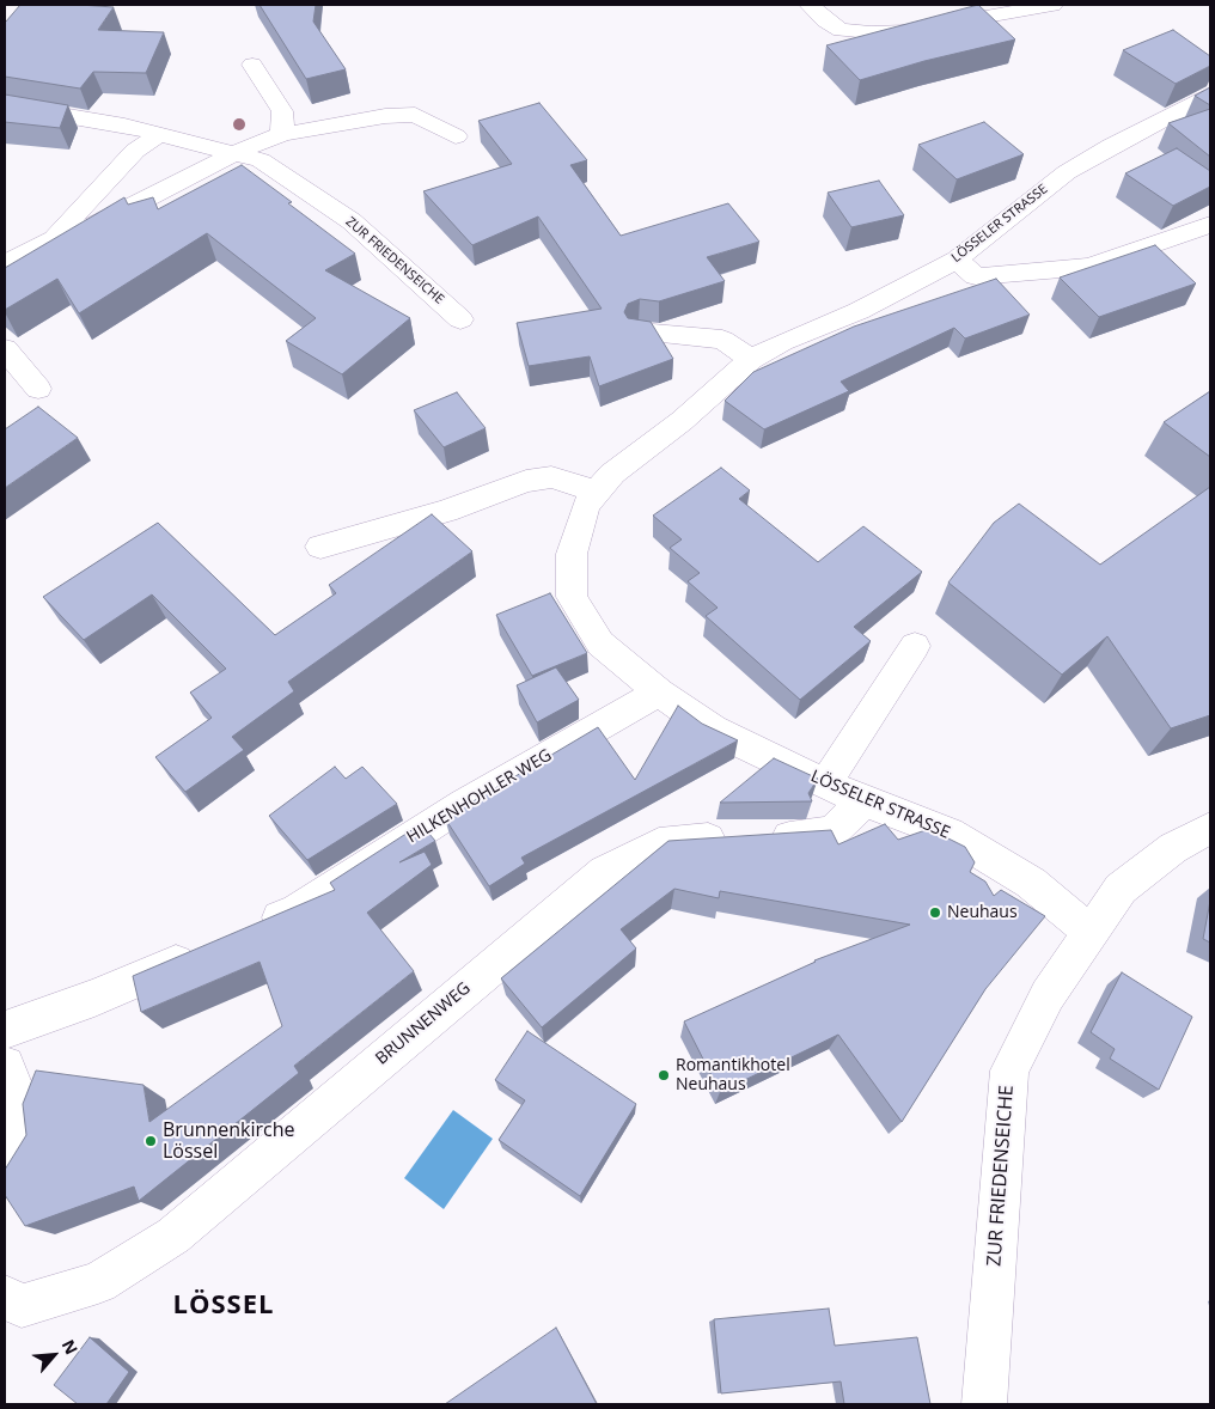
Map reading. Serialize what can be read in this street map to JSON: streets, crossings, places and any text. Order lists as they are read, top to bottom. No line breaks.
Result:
{"streets":{"street":["LÖSSELER STRASSE","ZUR FRIEDENSEICHE","HILKENHOHLER WEG","BRUNNENWEG"]},"crossings":[["LÖSSELER STRASSE","ZUR FRIEDENSEICHE"],["LÖSSELER STRASSE","HILKENHOHLER WEG"],["LÖSSELER STRASSE","BRUNNENWEG"]],"districts":["LÖSSEL"],"places":["Neuhaus","Romantikhotel Neuhaus","Brunnenkirche Lössel"],"north":"top right"}
